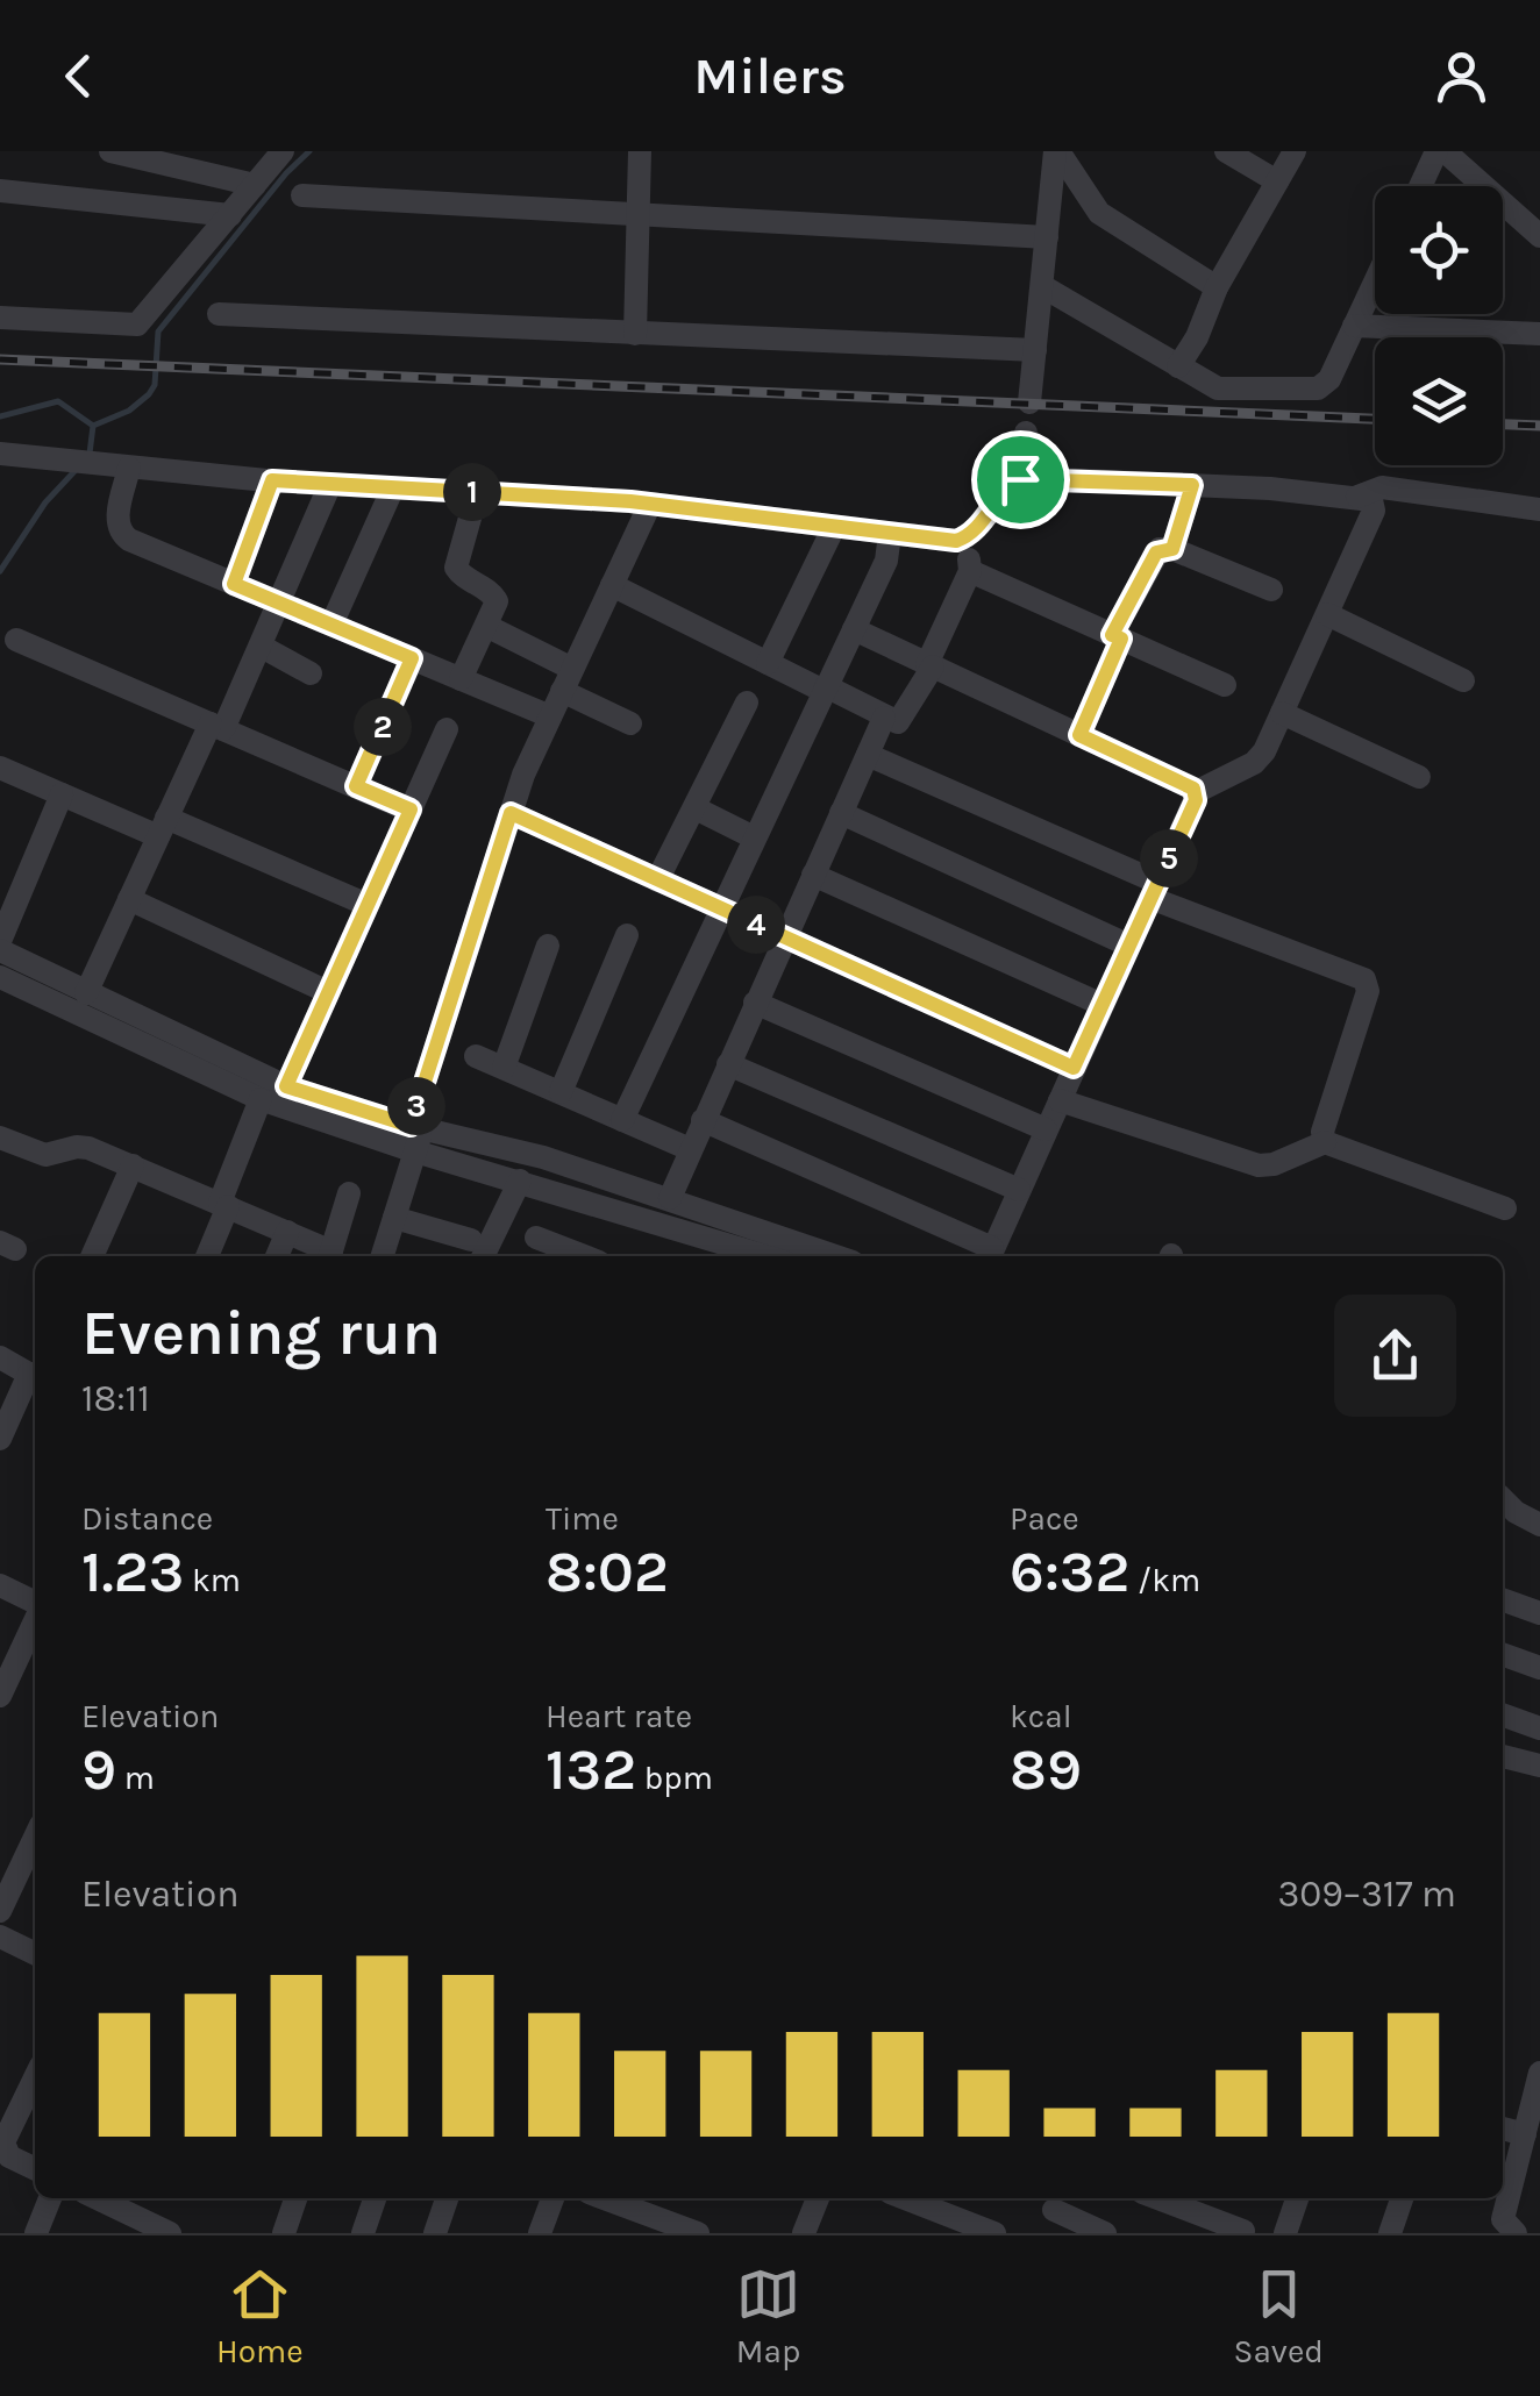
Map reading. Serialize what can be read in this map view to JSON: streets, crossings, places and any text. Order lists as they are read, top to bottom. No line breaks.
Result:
{"page":{"header":"Milers","pins":["1","2","5","4","3"],"heading":["Evening run","18:11"],"stats":[["Distance","1.23 km"],["Time","8:02"],["Pace","6:32 /km"],["Elevation","9 m"],["Heart rate","132 bpm"],["kcal","89"]],"chart":["Elevation","309–317 m"],"tabs":["Home","Map","Saved"]}}
